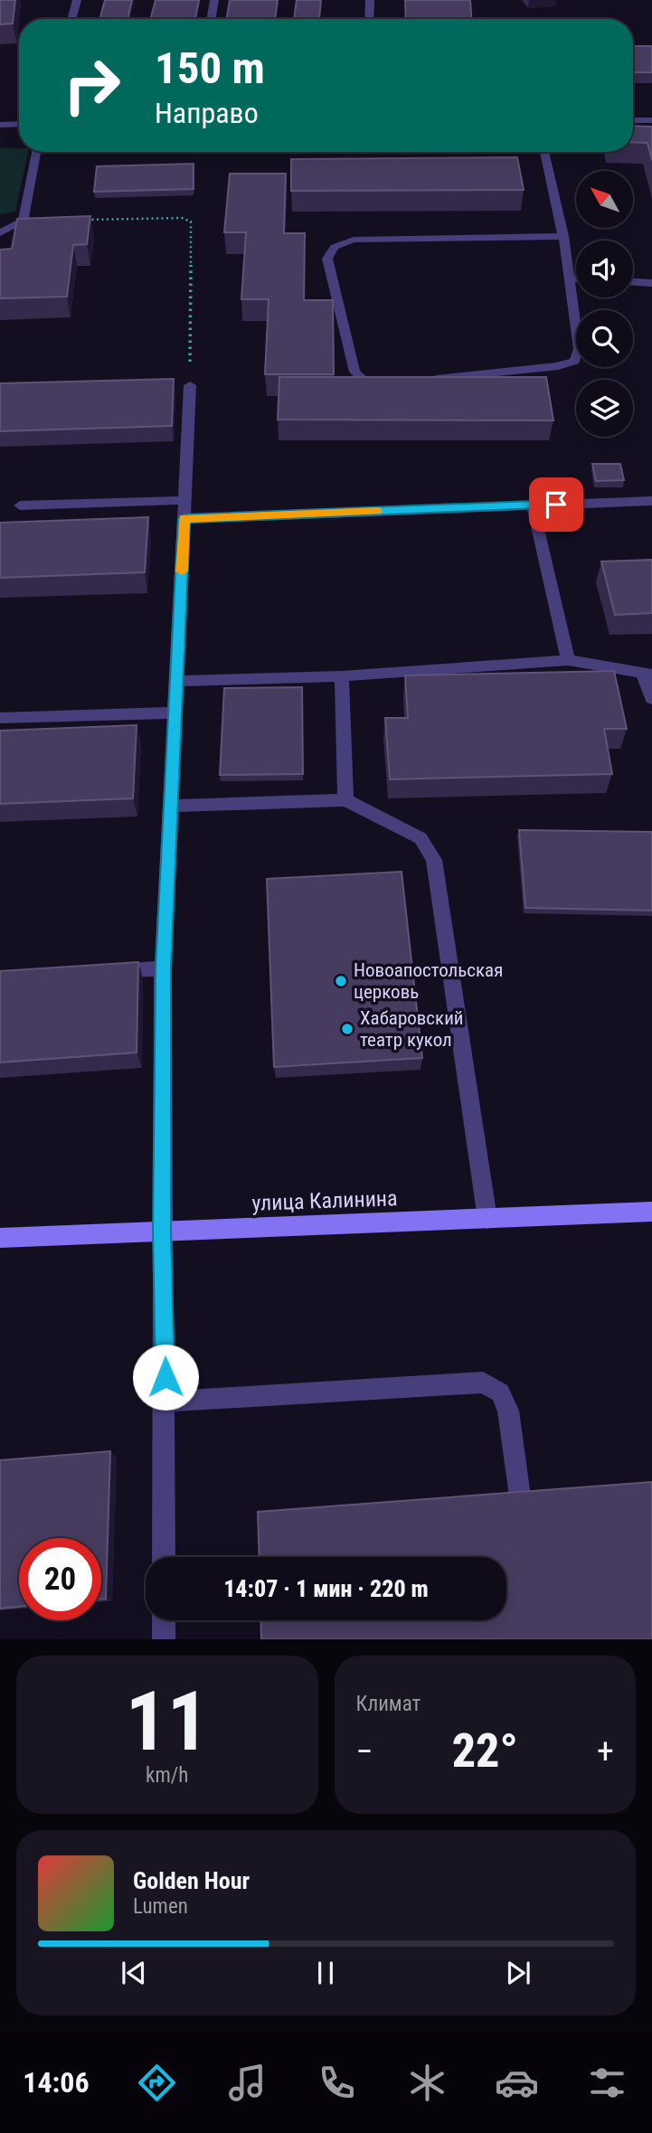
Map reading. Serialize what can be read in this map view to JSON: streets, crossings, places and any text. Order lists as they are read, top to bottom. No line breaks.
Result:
{"streets":{"main road":["улица Калинина"]},"places":["Новоапостольская церковь","Хабаровский театр кукол"],"north":"top left","page":{"turn":["150 m","Направо"],"limit":"20","trip":"14:07 · 1 мин · 220 m","tile":[["11","km/h"],"Климат"],"heat":["−","22°","+"],"song":["Golden Hour","Lumen"],"tabs":"14:06"}}
